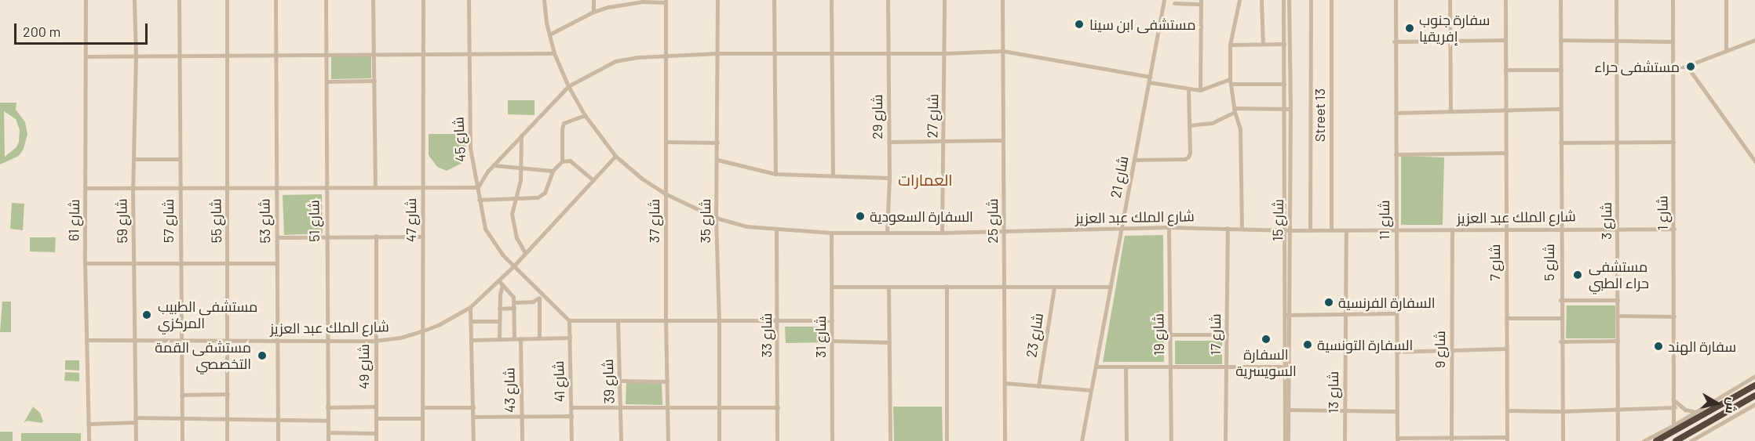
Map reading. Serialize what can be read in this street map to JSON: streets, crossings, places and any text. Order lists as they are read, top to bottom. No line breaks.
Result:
{"streets":{"street":["Street 13","شارع 27","شارع 29","شارع 45","شارع 21","شارع 1","شارع الملك عبد العزيز","شارع 61","شارع 47","شارع 15","شارع 11","شارع 59","شارع 57","شارع 55","شارع 53","شارع 51","شارع 37","شارع 35","شارع 25","شارع 3","شارع 7","شارع 5","شارع 19","شارع 17","شارع 33","شارع 23","شارع 31","شارع 9","شارع 49","شارع 41","شارع 39","شارع 43","شارع 13"]},"crossings":[["Street 13","شارع الملك عبد العزيز"],["شارع 27","شارع الملك عبد العزيز"],["شارع 29","شارع الملك عبد العزيز"],["شارع 45","شارع الملك عبد العزيز"],["شارع 45","شارع 41"],["شارع 21","شارع الملك عبد العزيز"],["شارع 1","شارع الملك عبد العزيز"],["شارع الملك عبد العزيز","شارع 61"],["شارع الملك عبد العزيز","شارع 47"],["شارع الملك عبد العزيز","شارع 15"],["شارع الملك عبد العزيز","شارع 11"],["شارع الملك عبد العزيز","شارع 59"],["شارع الملك عبد العزيز","شارع 57"],["شارع الملك عبد العزيز","شارع 55"],["شارع الملك عبد العزيز","شارع 53"],["شارع الملك عبد العزيز","شارع 51"],["شارع الملك عبد العزيز","شارع 37"],["شارع الملك عبد العزيز","شارع 35"],["شارع الملك عبد العزيز","شارع 25"],["شارع الملك عبد العزيز","شارع 3"],["شارع الملك عبد العزيز","شارع 7"],["شارع الملك عبد العزيز","شارع 5"],["شارع الملك عبد العزيز","شارع 19"],["شارع الملك عبد العزيز","شارع 17"],["شارع الملك عبد العزيز","شارع 33"],["شارع الملك عبد العزيز","شارع 31"],["شارع الملك عبد العزيز","شارع 9"],["شارع الملك عبد العزيز","شارع 49"],["شارع الملك عبد العزيز","شارع 13"]],"districts":["العمارات"],"places":["مستشفى ابن سينا","سفارة جنوب إفريقيا","مستشفى حراء","السفارة السعودية","مستشفى حراء الطبي","السفارة الفرنسية","مستشفى الطبيب المركزي","السفارة السويسرية","السفارة التونسية","سفارة الهند","مستشفى القمة التخصصي"],"scale_bar":"200 m","north":"right"}
